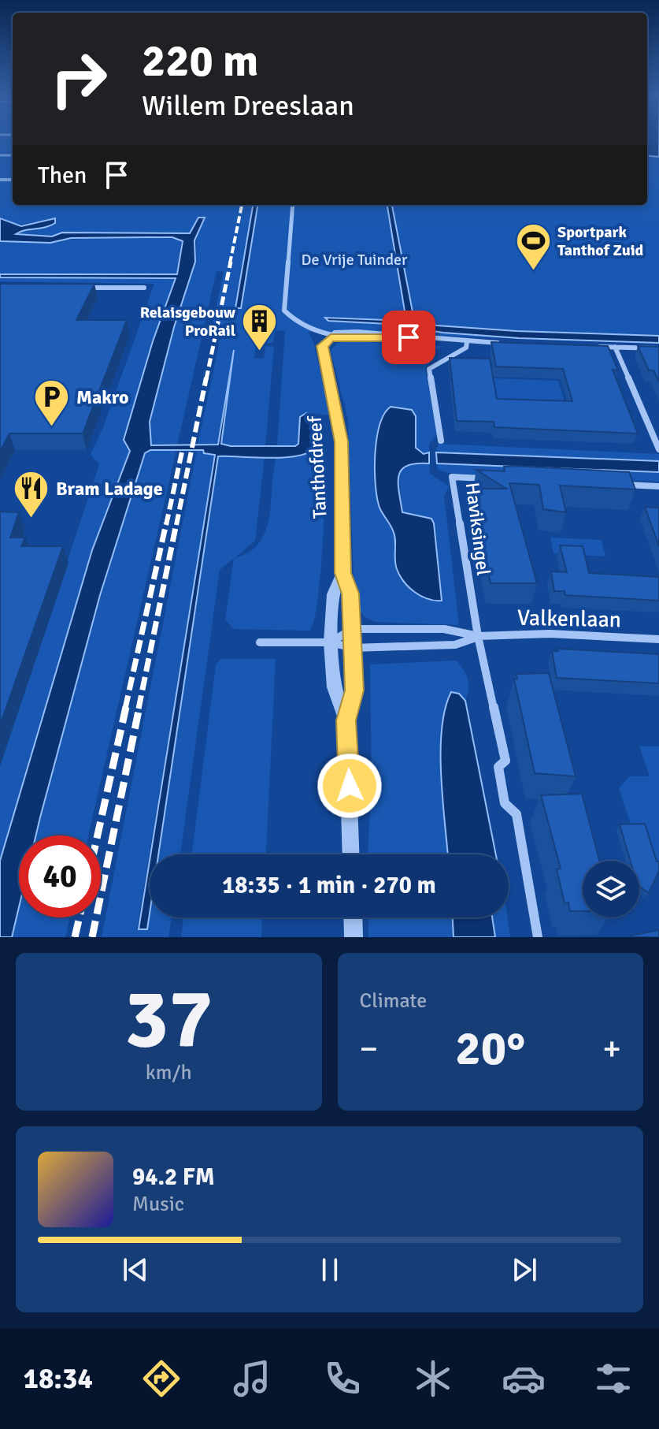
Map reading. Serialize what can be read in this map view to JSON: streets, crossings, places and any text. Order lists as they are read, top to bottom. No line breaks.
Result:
{"streets":{"street":["Tanthofdreef","Haviksingel","Valkenlaan"]},"crossings":[["Tanthofdreef","Valkenlaan"],["Haviksingel","Valkenlaan"]],"parks":["De Vrije Tuinder"],"places":{"sports":["Sportpark Tanthof Zuid"],"building":["Relaisgebouw ProRail"],"parking":["Makro"],"restaurant":["Bram Ladage"]},"page":{"turn":["220 m","Willem Dreeslaan"],"then":"Then","limit":"40","trip":"18:35 · 1 min · 270 m","tile":[["37","km/h"],"Climate"],"heat":["−","20°","+"],"song":["94.2 FM","Music"],"tabs":"18:34"}}
